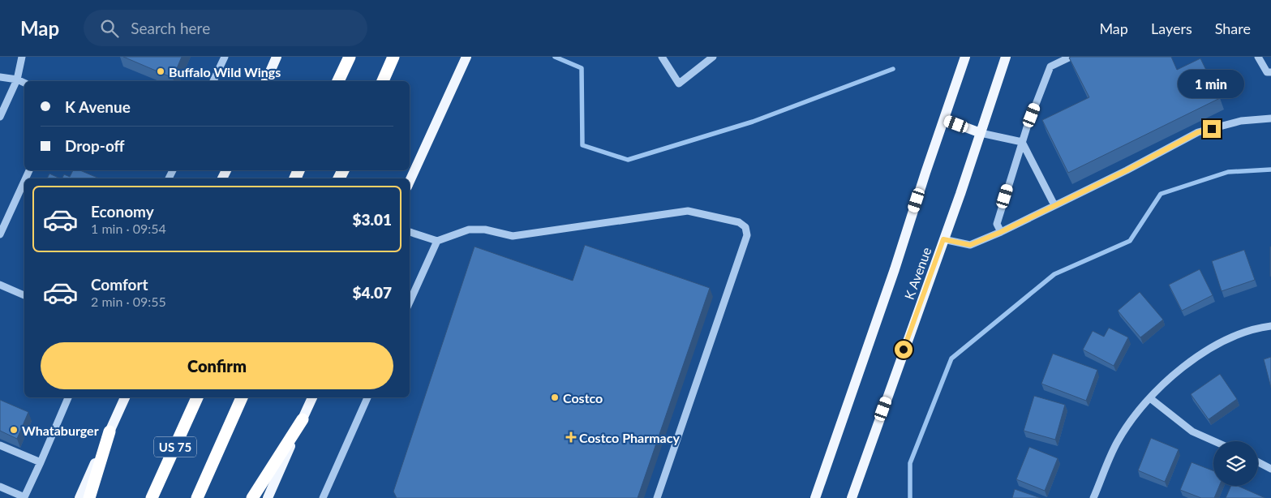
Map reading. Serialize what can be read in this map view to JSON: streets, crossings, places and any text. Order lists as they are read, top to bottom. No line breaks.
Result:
{"streets":{"highway":["US 75"],"main road":["K Avenue"]},"places":{"other":["Buffalo Wild Wings","Costco","Whataburger"],"health":["Costco Pharmacy"]},"page":{"header":"Map","search":"Search here","nav":["Map","Layers","Share"],"bubble":"1 min","banner":["K Avenue","Drop-off"],"list":[{"name":"Economy","note":"1 min · 09:54","value":"$3.01"},{"name":"Comfort","note":"2 min · 09:55","value":"$4.07"}],"buttons":"Confirm"}}
